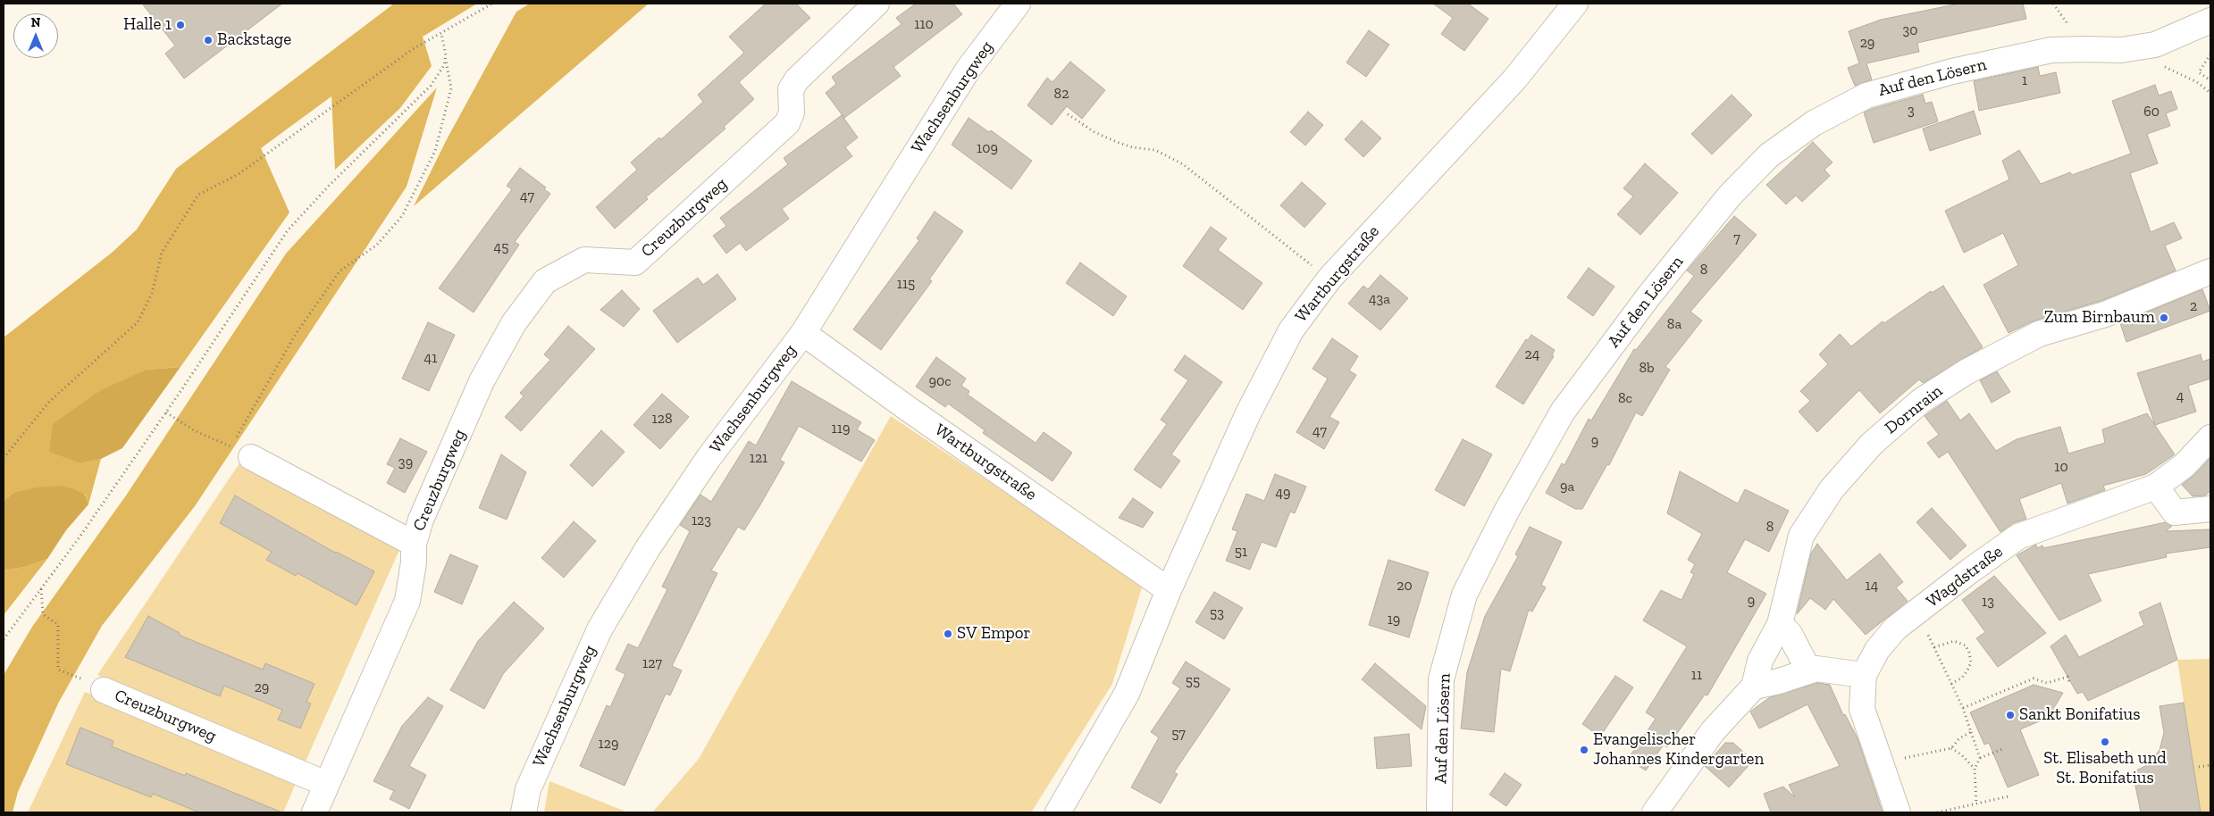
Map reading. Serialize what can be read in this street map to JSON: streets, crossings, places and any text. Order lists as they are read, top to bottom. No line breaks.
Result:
{"streets":{"street":["Auf den Lösern","Wachsenburgweg","Creuzburgweg","Wartburgstraße","Dornrain","Wagdstraße"]},"crossings":[["Wachsenburgweg","Wartburgstraße"]],"places":["Halle 1","Backstage","Zum Birnbaum","SV Empor","Sankt Bonifatius","St. Elisabeth und St. Bonifatius","Evangelischer Johannes Kindergarten"],"house_numbers":["110","30","29","1","82","3","60","109","47","7","45","8","115","43a","2","8a","24","41","8b","90c","4","8c","128","119","47","9","121","39","10","9a","49","123","8","51","20","14","9","13","53","19","127","11","55","29","57","129"],"north":"top"}
